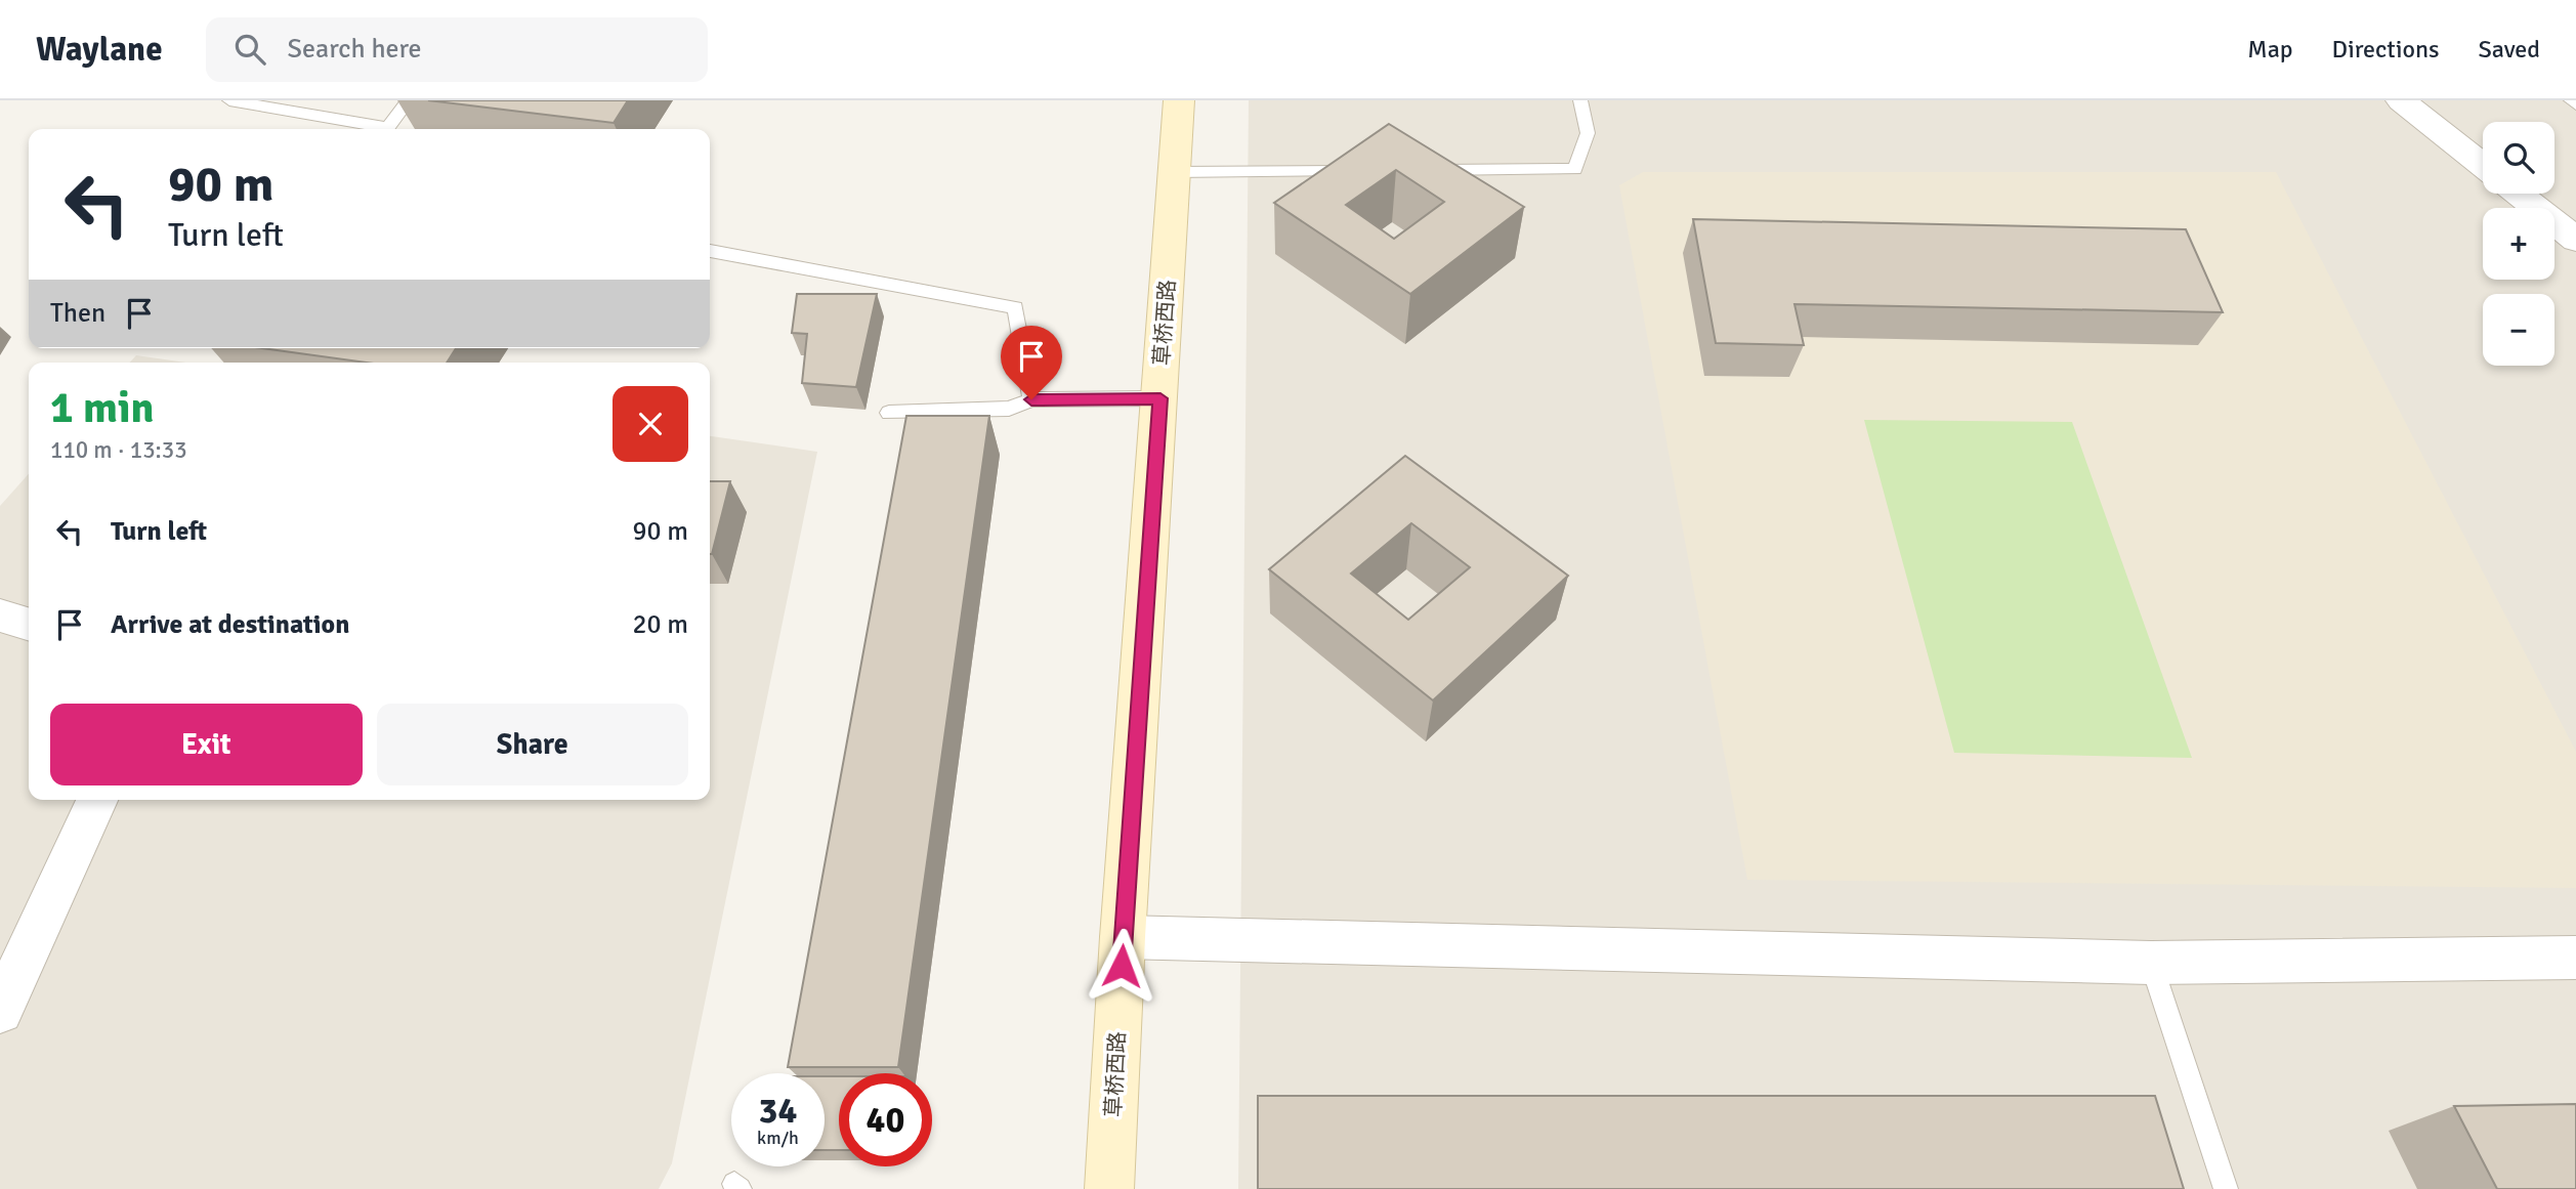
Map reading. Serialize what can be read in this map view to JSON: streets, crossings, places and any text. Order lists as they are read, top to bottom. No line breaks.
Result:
{"streets":{"street":["草桥西路"]},"page":{"header":"Waylane","search":"Search here","nav":["Map","Directions","Saved"],"map_buttons":["+","−"],"turn":["90 m","Turn left"],"then":"Then","heading":["1 min","110 m · 13:33"],"list":[{"name":"Turn left","value":"90 m"},{"name":"Arrive at destination","value":"20 m"}],"buttons":["Exit","Share"],"speed":"34 km/h","limit":"40"}}
